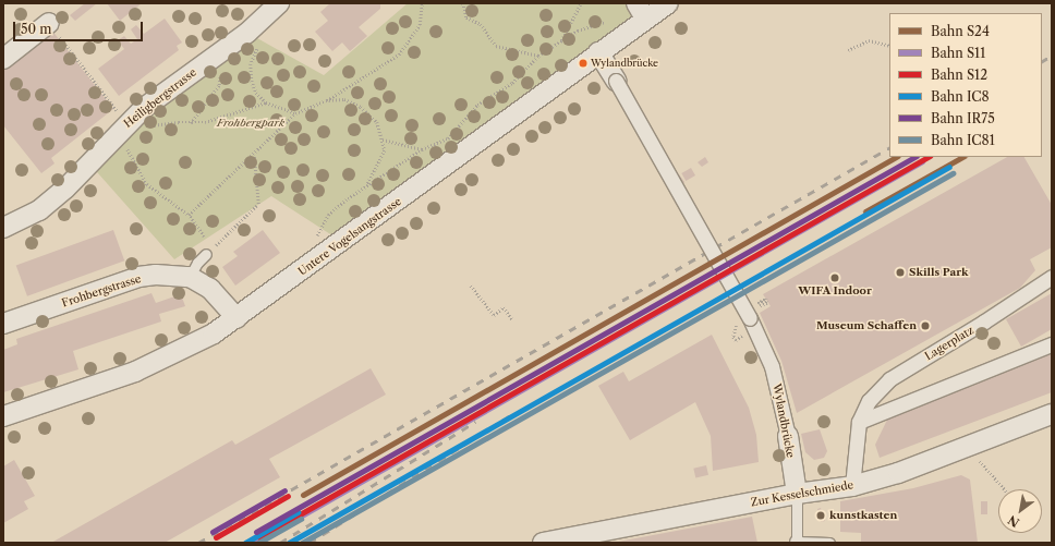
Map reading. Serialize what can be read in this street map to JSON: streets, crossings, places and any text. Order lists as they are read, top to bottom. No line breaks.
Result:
{"streets":{"street":["Heiligbergstrasse","Untere Vogelsangstrasse","Frohbergstrasse","Lagerplatz","Wylandbrücke","Zur Kesselschmiede"]},"crossings":[["Untere Vogelsangstrasse","Frohbergstrasse"],["Untere Vogelsangstrasse","Wylandbrücke"],["Lagerplatz","Zur Kesselschmiede"],["Wylandbrücke","Zur Kesselschmiede"]],"parks":["Frohbergpark"],"places":["Wylandbrücke","Skills Park","WIFA Indoor","Museum Schaffen","kunstkasten"],"lines":["rail line S24","rail line S12","rail line IR75","rail line S11","rail line IC8","rail line IC81"],"legend":["Bahn S24","Bahn S11","Bahn S12","Bahn IC8","Bahn IR75","Bahn IC81"],"scale_bar":"50 m","north":"bottom left"}
